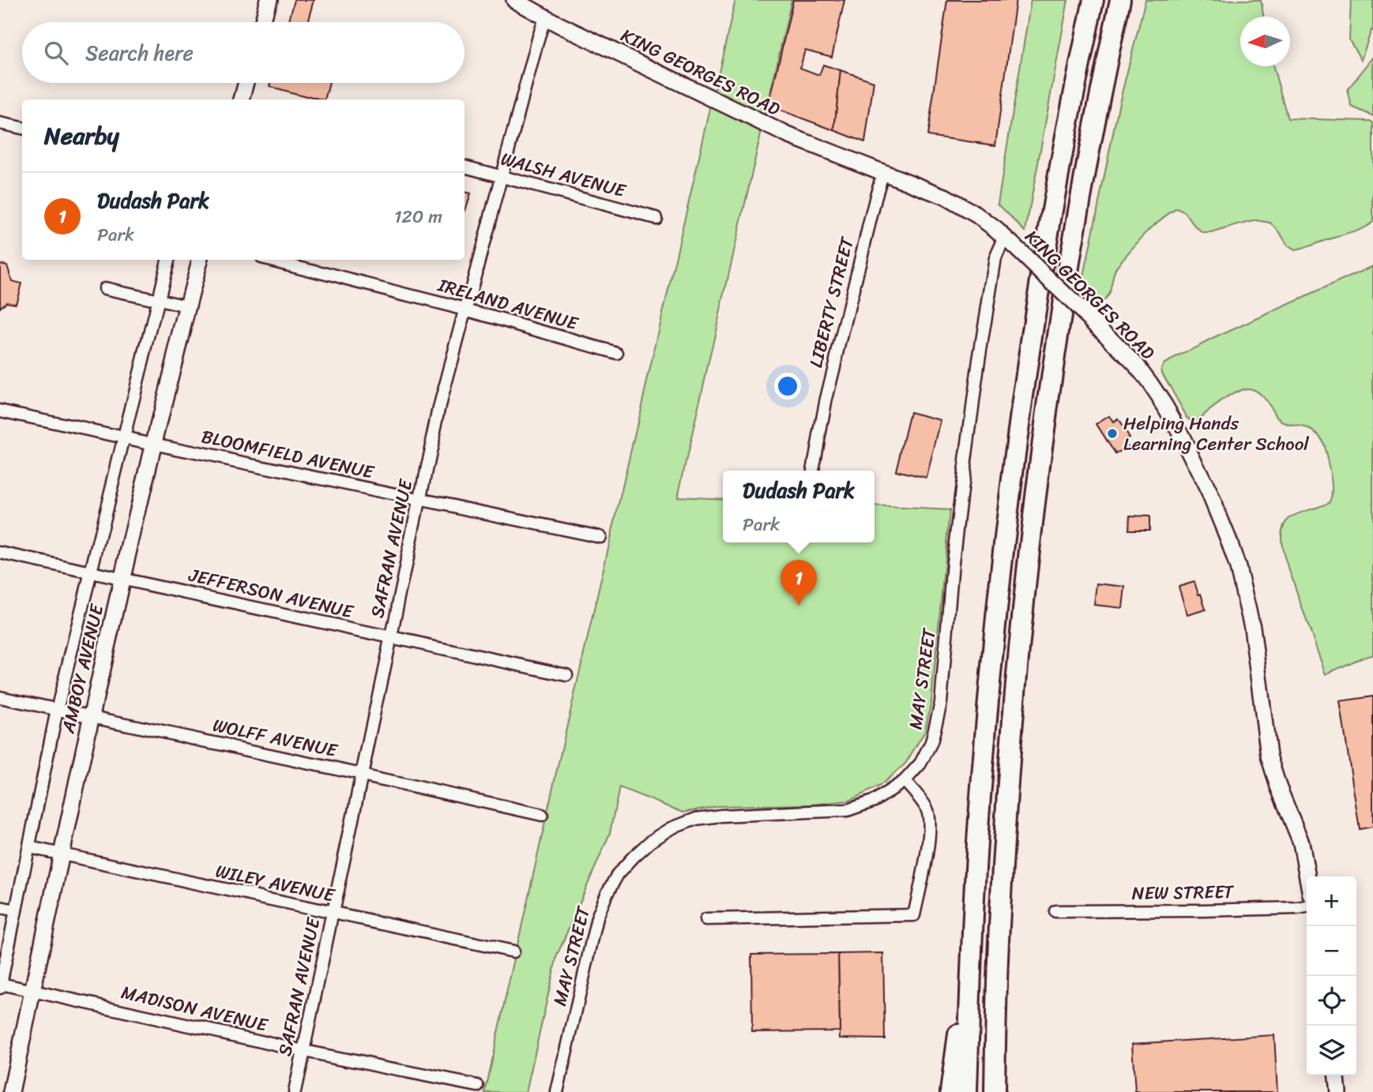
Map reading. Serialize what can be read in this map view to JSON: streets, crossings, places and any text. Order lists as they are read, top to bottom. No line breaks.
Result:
{"streets":{"street":["KING GEORGES ROAD","WALSH AVENUE","LIBERTY STREET","IRELAND AVENUE","BLOOMFIELD AVENUE","SAFRAN AVENUE","JEFFERSON AVENUE","AMBOY AVENUE","MAY STREET","WOLFF AVENUE","WILEY AVENUE","NEW STREET","MADISON AVENUE"]},"crossings":[["KING GEORGES ROAD","LIBERTY STREET"],["KING GEORGES ROAD","SAFRAN AVENUE"],["KING GEORGES ROAD","MAY STREET"],["WALSH AVENUE","SAFRAN AVENUE"],["IRELAND AVENUE","SAFRAN AVENUE"],["BLOOMFIELD AVENUE","SAFRAN AVENUE"],["BLOOMFIELD AVENUE","AMBOY AVENUE"],["SAFRAN AVENUE","JEFFERSON AVENUE"],["SAFRAN AVENUE","WOLFF AVENUE"],["SAFRAN AVENUE","WILEY AVENUE"],["SAFRAN AVENUE","MADISON AVENUE"],["JEFFERSON AVENUE","AMBOY AVENUE"],["AMBOY AVENUE","WOLFF AVENUE"],["AMBOY AVENUE","WILEY AVENUE"],["AMBOY AVENUE","MADISON AVENUE"]],"places":["Helping Hands Learning Center School"],"north":"left","page":{"search":"Search here","heading":"Nearby","list":[{"mark":"1","name":"Dudash Park","note":"Park","value":"120 m"}],"popup":["Dudash Park","Park"],"pins":"1","map_buttons":["+","−"]}}
